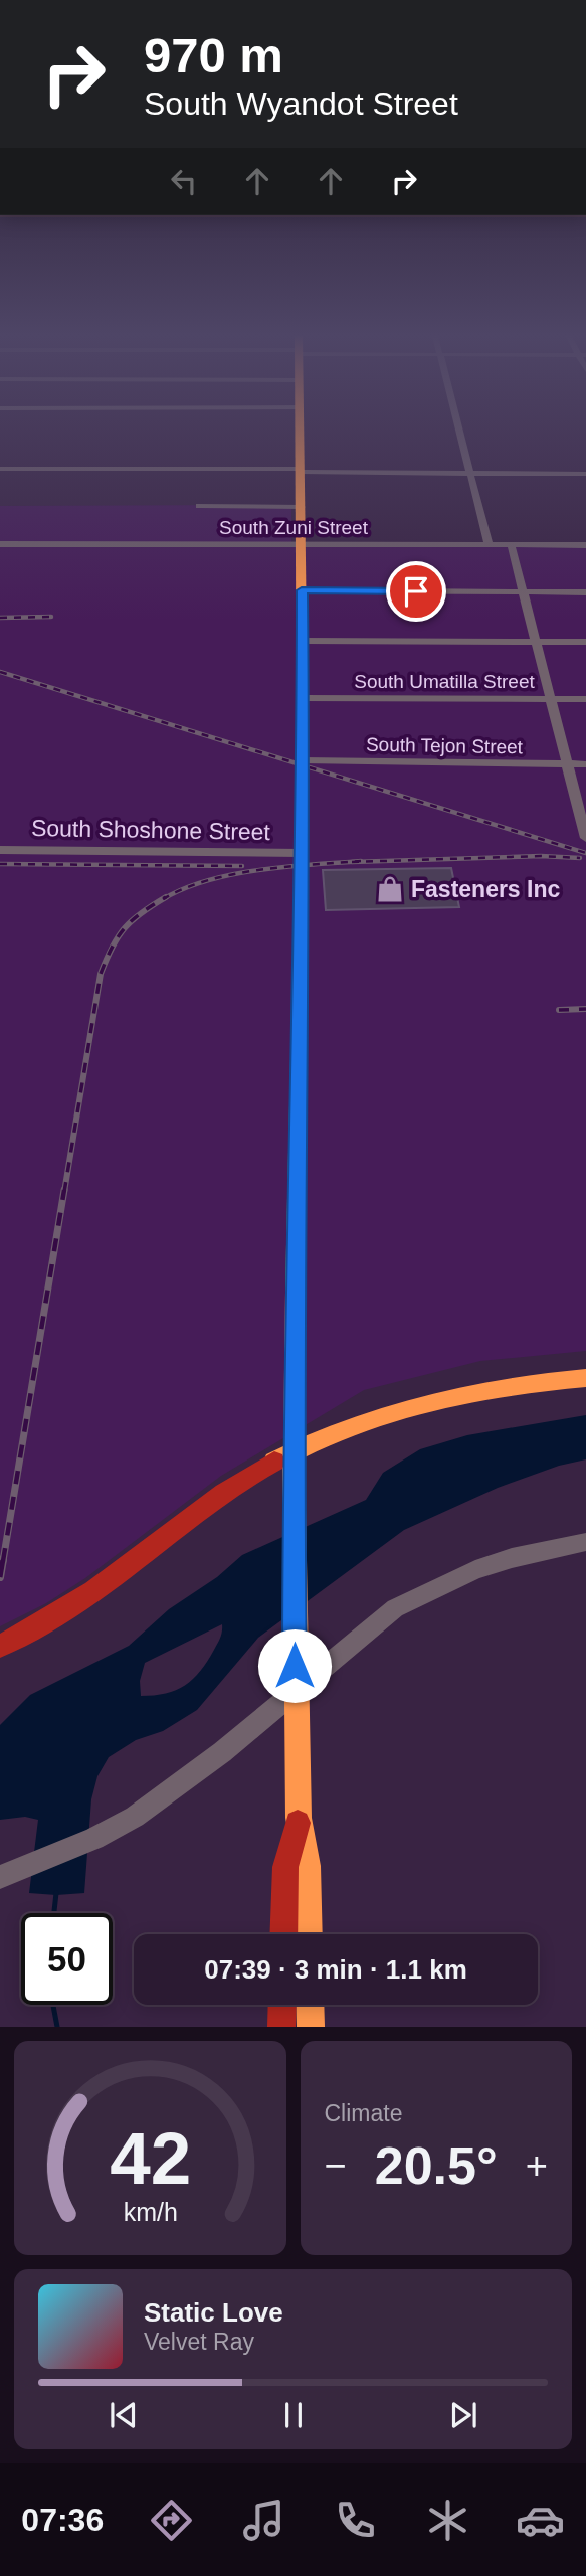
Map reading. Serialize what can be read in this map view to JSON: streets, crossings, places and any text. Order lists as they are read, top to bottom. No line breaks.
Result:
{"streets":{"street":["South Zuni Street","South Umatilla Street","South Tejon Street","South Shoshone Street"]},"places":{"shop":["Fasteners Inc"]},"page":{"turn":["970 m","South Wyandot Street"],"limit":"50","trip":"07:39 · 3 min · 1.1 km","tile":"Climate","heat":["−","20.5°","+"],"song":["Static Love","Velvet Ray"],"tabs":"07:36","gauge":["42","km/h"]}}
